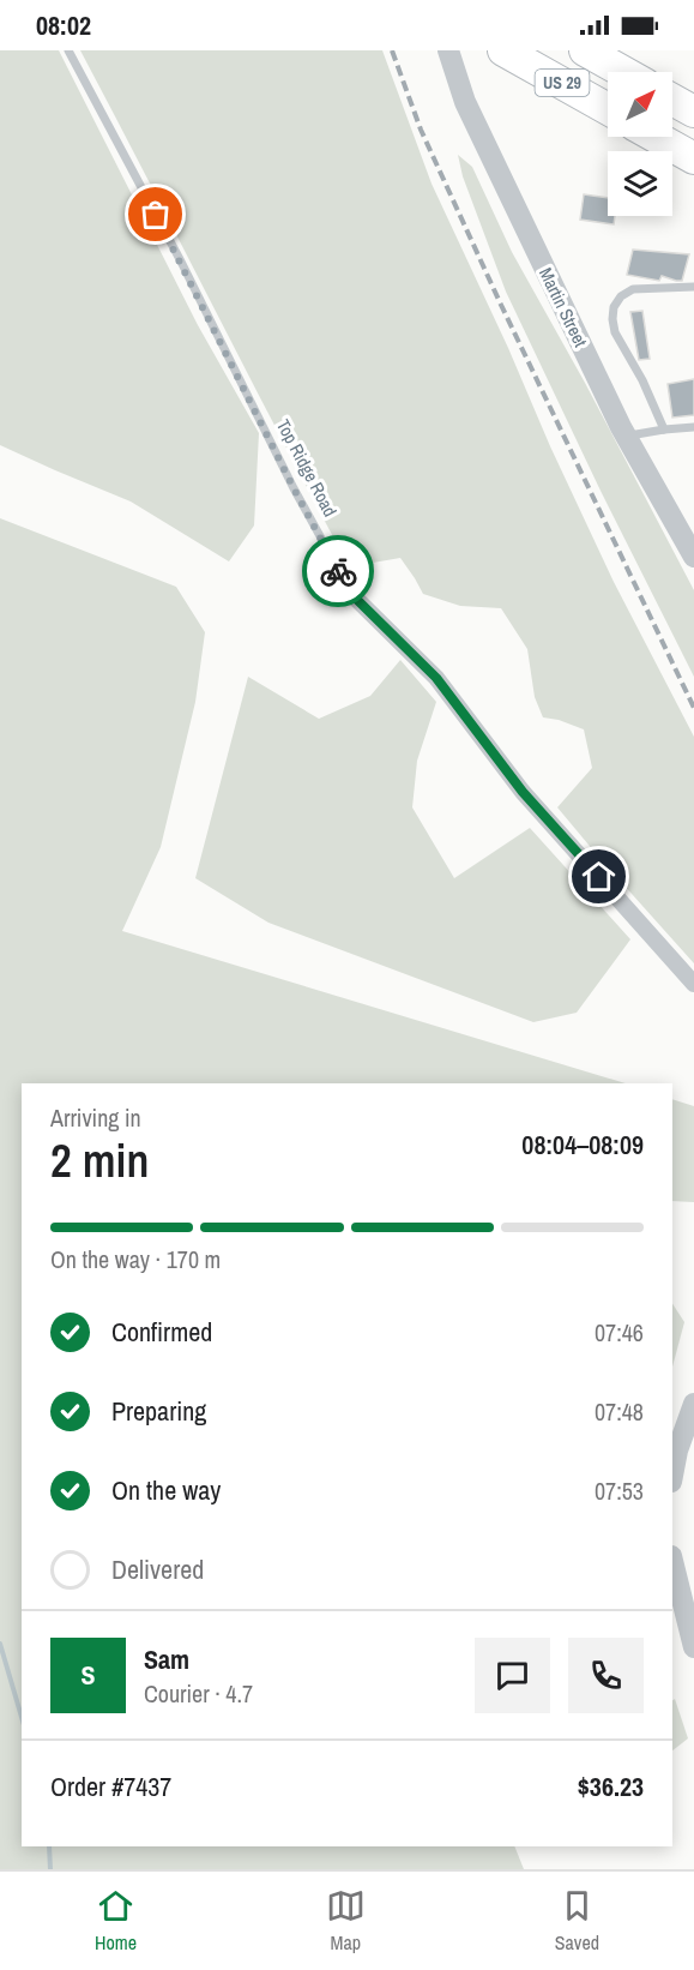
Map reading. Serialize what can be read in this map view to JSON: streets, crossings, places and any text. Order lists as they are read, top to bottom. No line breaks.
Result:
{"streets":{"highway":["US 29"],"street":["Martin Street","Top Ridge Road"]},"north":"top right","page":{"status":"08:02","heading":["2 min","Arriving in","08:04–08:09"],"panel":["Sam","Courier · 4.7","Order #7437","$36.23"],"bar":"On the way · 170 m","list":[["Confirmed","07:46"],["Preparing","07:48"],["On the way","07:53"],"Delivered"],"round":"S","tabs":["Home","Map","Saved"]}}
